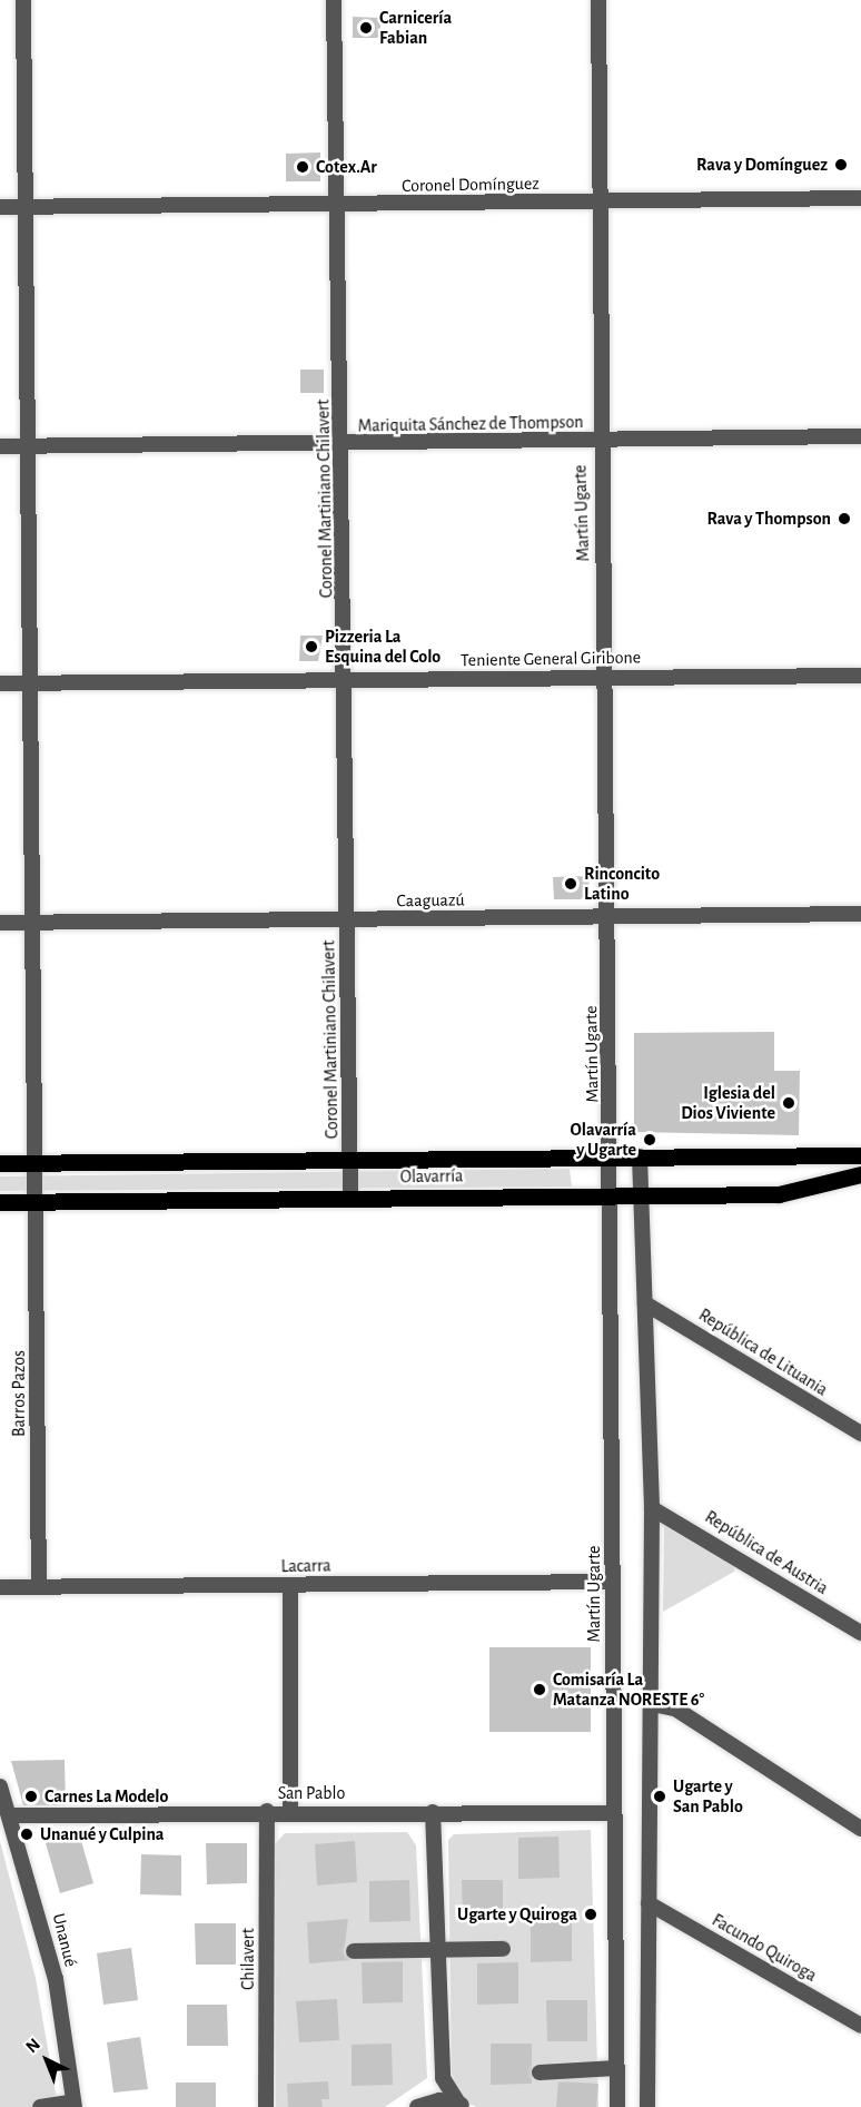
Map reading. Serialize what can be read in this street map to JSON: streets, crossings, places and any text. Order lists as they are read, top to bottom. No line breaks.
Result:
{"streets":{"main road":["Olavarría"],"street":["Coronel Domínguez","Mariquita Sánchez de Thompson","Coronel Martiniano Chilavert","Martín Ugarte","Teniente General Giribone","Caaguazú","República de Lituania","Barros Pazos","República de Austria","Lacarra","San Pablo","Unanué","Facundo Quiroga","Chilavert"]},"crossings":[["Coronel Domínguez","Coronel Martiniano Chilavert"],["Coronel Domínguez","Martín Ugarte"],["Coronel Domínguez","Barros Pazos"],["Mariquita Sánchez de Thompson","Coronel Martiniano Chilavert"],["Mariquita Sánchez de Thompson","Martín Ugarte"],["Mariquita Sánchez de Thompson","Barros Pazos"],["Coronel Martiniano Chilavert","Teniente General Giribone"],["Coronel Martiniano Chilavert","Caaguazú"],["Coronel Martiniano Chilavert","Olavarría"],["Martín Ugarte","Teniente General Giribone"],["Martín Ugarte","Caaguazú"],["Martín Ugarte","Olavarría"],["Martín Ugarte","Lacarra"],["Martín Ugarte","San Pablo"],["Teniente General Giribone","Barros Pazos"],["Caaguazú","Barros Pazos"],["Olavarría","Barros Pazos"],["Barros Pazos","Lacarra"],["San Pablo","Unanué"],["San Pablo","Chilavert"]],"places":["Carnicería Fabian","Rava y Domínguez","Cotex.Ar","Rava y Thompson","Pizzeria La Esquina del Colo","Rinconcito Latino","Iglesia del Dios Viviente","Olavarría y Ugarte","Comisaría La Matanza NORESTE 6°","Carnes La Modelo","Ugarte y San Pablo","Unanué y Culpina","Ugarte y Quiroga"],"north":"top left"}
